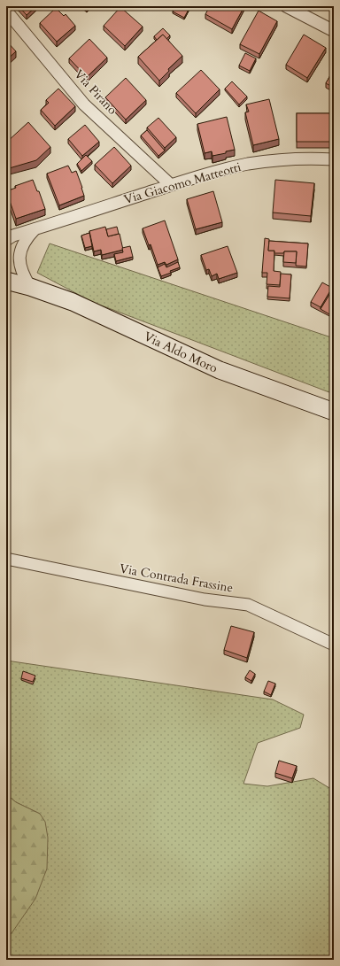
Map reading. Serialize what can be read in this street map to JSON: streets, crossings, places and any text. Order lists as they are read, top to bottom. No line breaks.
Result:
{"streets":{"street":["Via Pirano","Via Giacomo Matteotti","Via Aldo Moro","Via Contrada Frassine"]},"crossings":[["Via Pirano","Via Giacomo Matteotti"]]}
